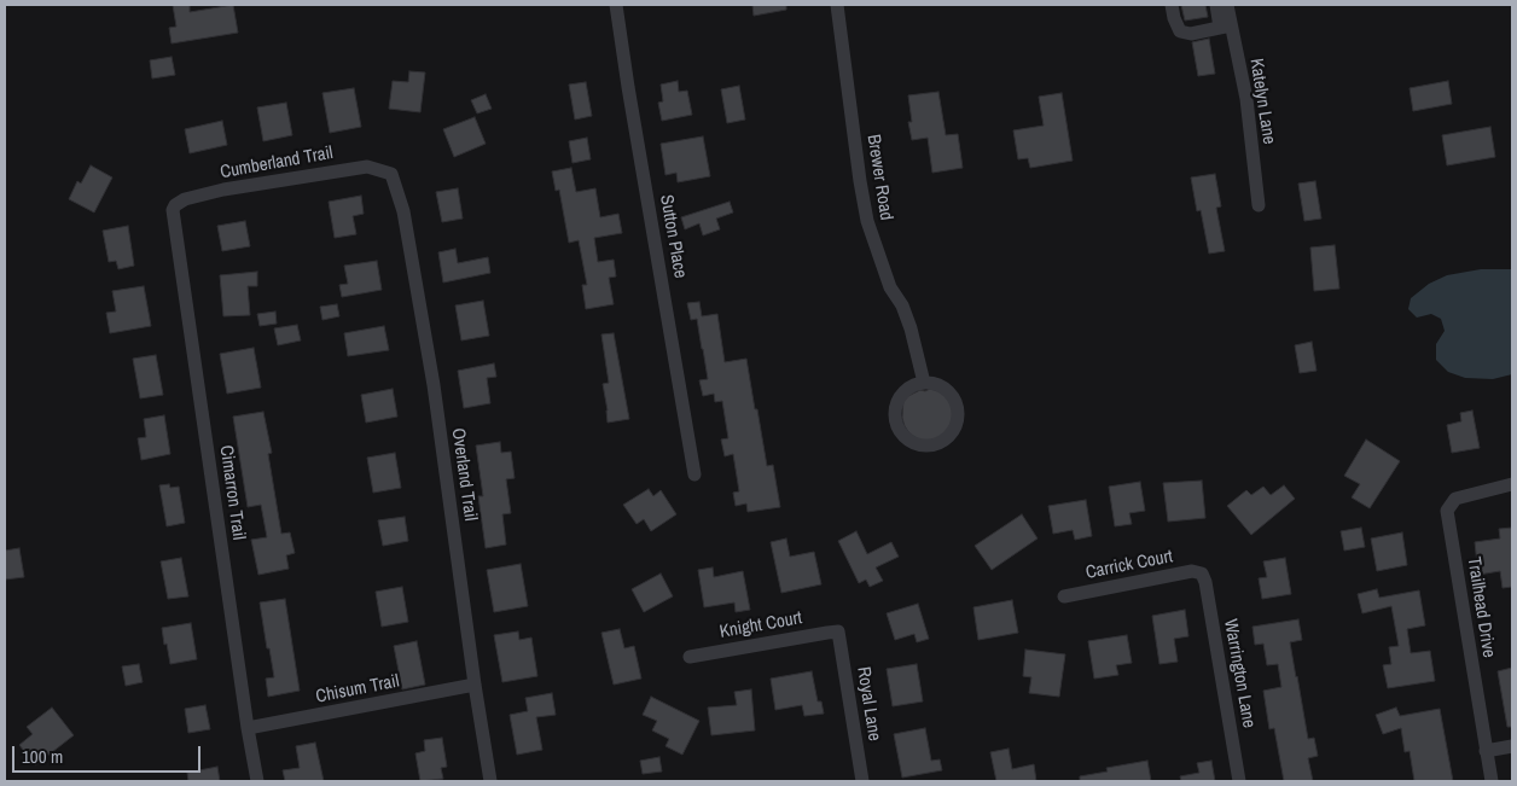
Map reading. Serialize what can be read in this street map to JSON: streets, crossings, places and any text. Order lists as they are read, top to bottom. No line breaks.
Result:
{"streets":{"street":["Katelyn Lane","Cumberland Trail","Brewer Road","Sutton Place","Overland Trail","Cimarron Trail","Carrick Court","Trailhead Drive","Knight Court","Warrington Lane","Chisum Trail","Royal Lane"]},"crossings":[["Cumberland Trail","Overland Trail"],["Cumberland Trail","Cimarron Trail"],["Overland Trail","Chisum Trail"],["Cimarron Trail","Chisum Trail"],["Carrick Court","Warrington Lane"],["Knight Court","Royal Lane"]],"scale_bar":"100 m"}
